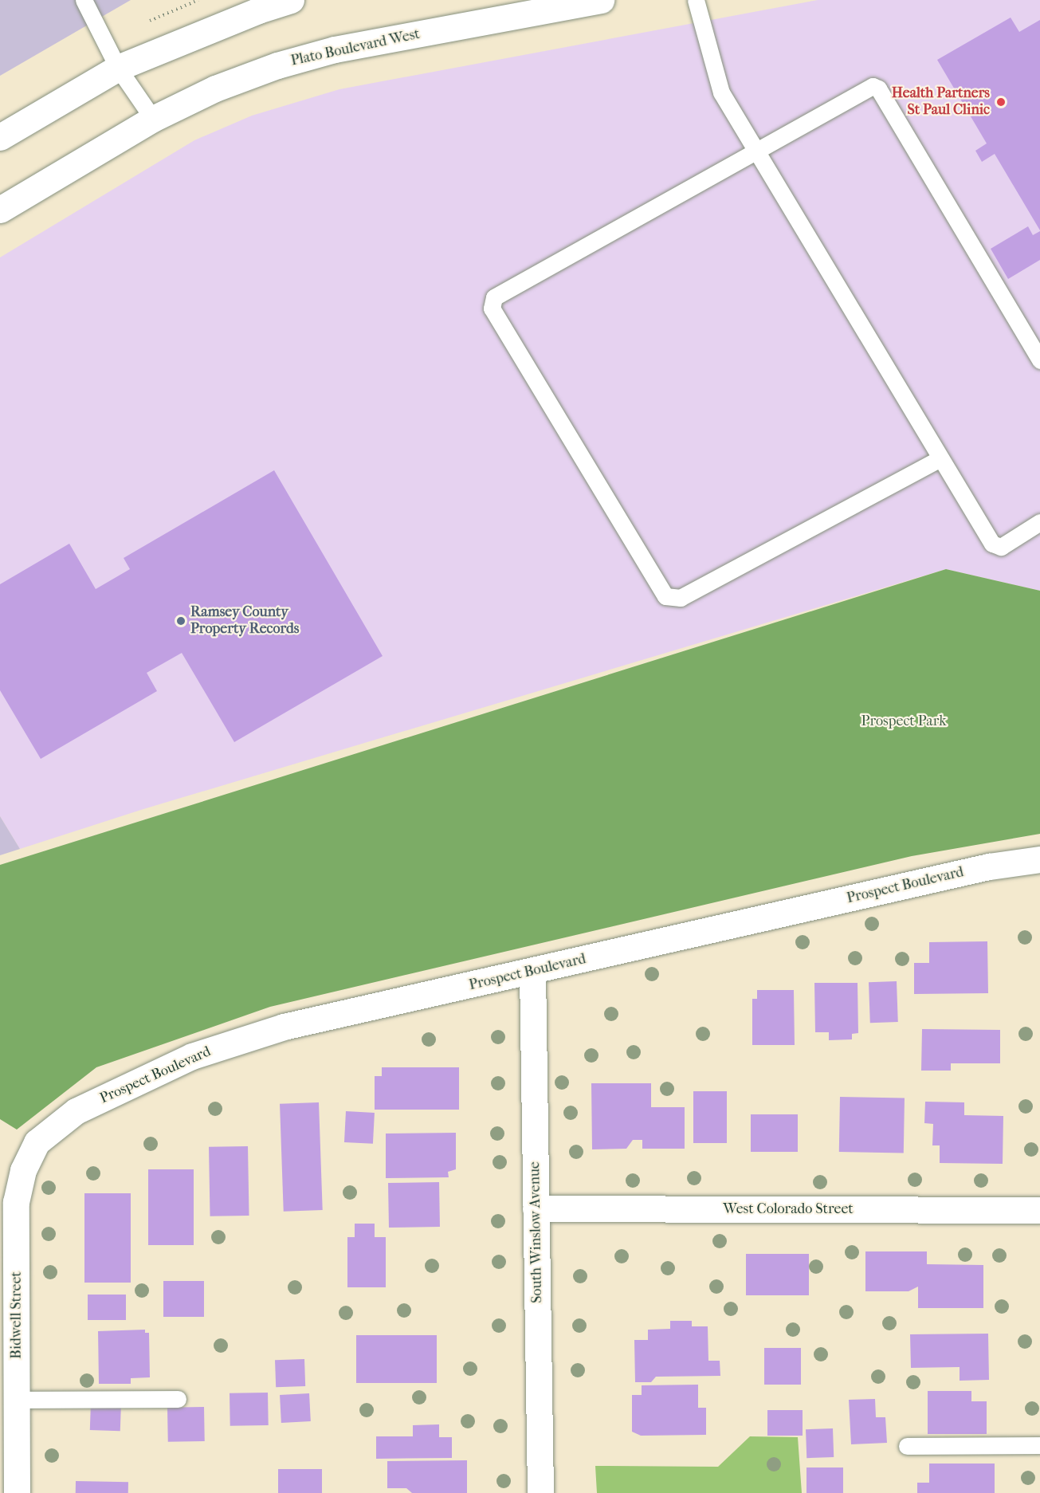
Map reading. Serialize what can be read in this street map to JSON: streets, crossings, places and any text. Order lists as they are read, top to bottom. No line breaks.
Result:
{"streets":{"street":["Plato Boulevard West","Prospect Boulevard","West Colorado Street","South Winslow Avenue","Bidwell Street"]},"crossings":[["Prospect Boulevard","South Winslow Avenue"],["Prospect Boulevard","Bidwell Street"],["West Colorado Street","South Winslow Avenue"]],"parks":["Prospect Park"],"places":["Health Partners St Paul Clinic","Ramsey County Property Records"]}
